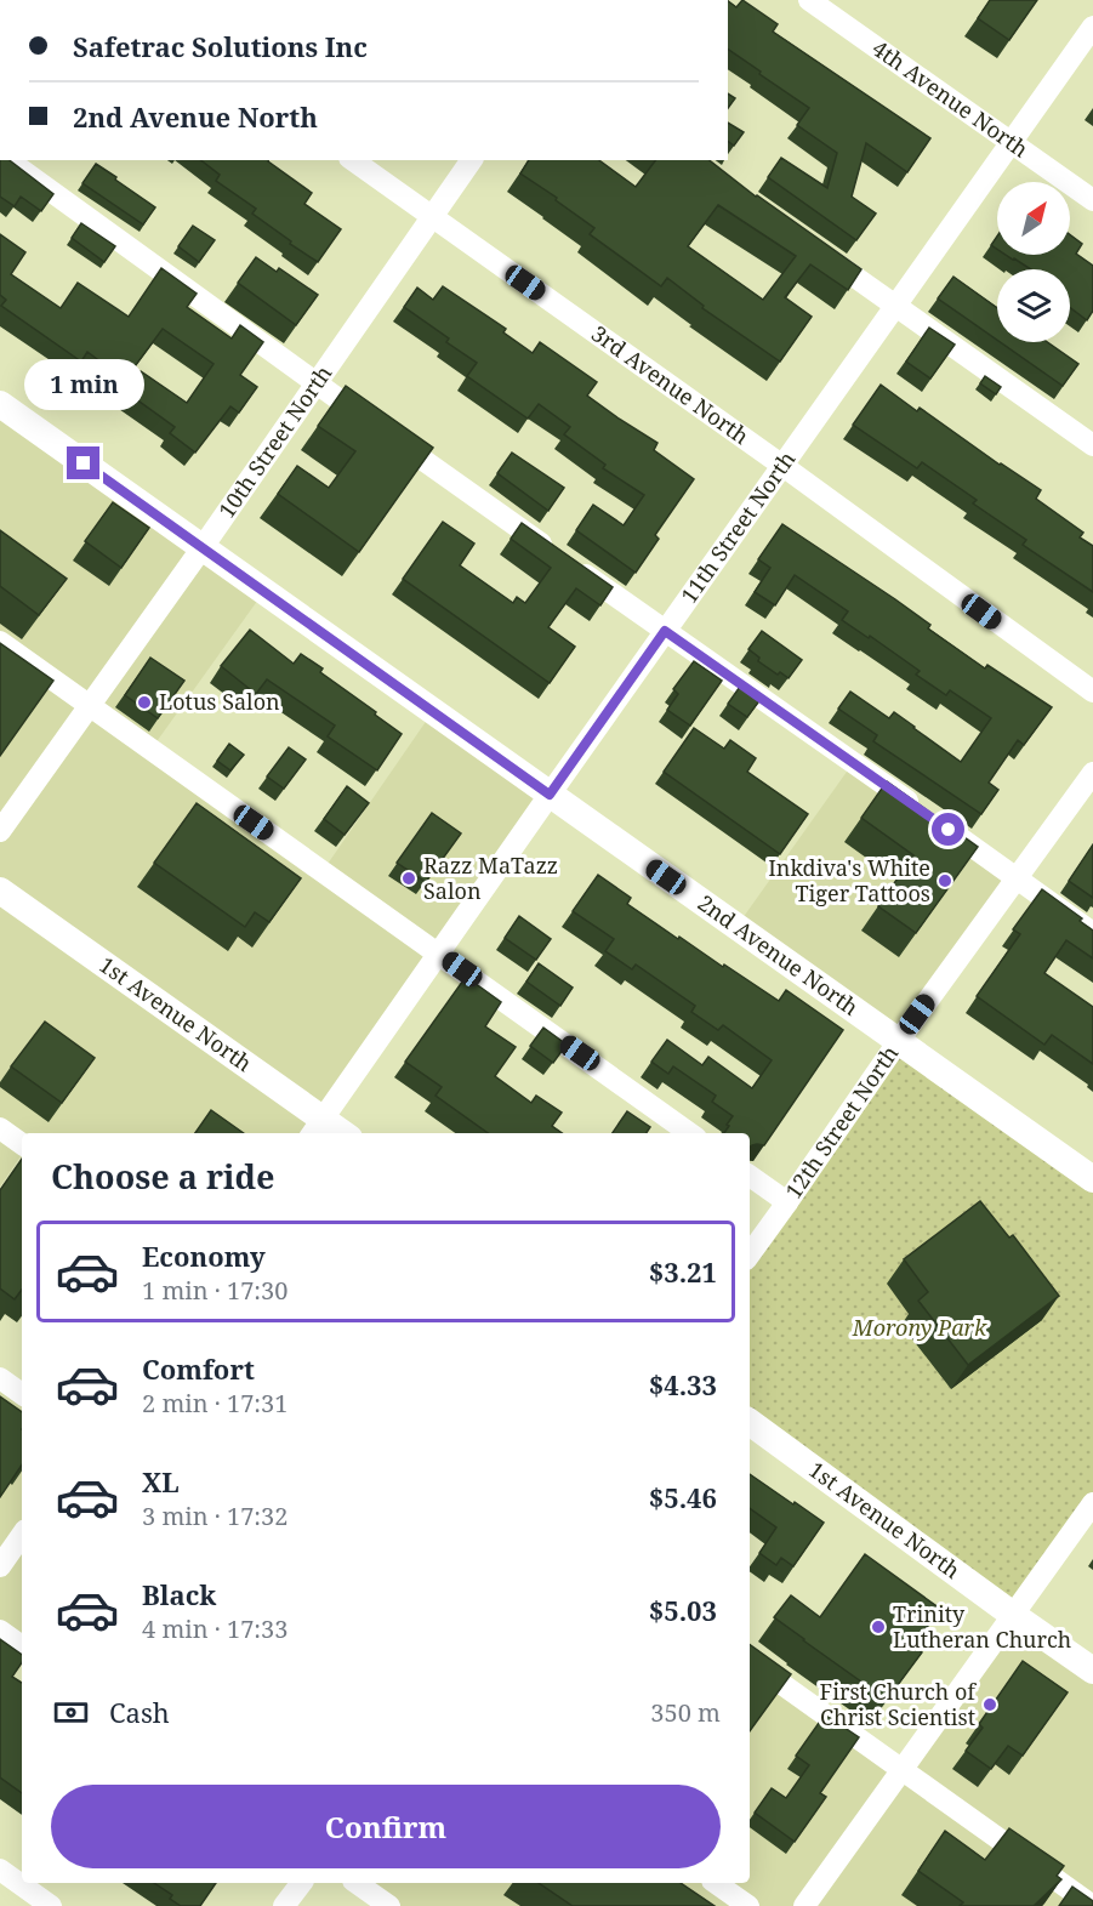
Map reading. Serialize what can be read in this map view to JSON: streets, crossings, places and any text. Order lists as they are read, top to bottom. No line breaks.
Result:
{"streets":{"main road":["2nd Avenue North","1st Avenue North"],"street":["4th Avenue North","3rd Avenue North","10th Street North","11th Street North","12th Street North"]},"crossings":[["4th Avenue North","11th Street North"],["3rd Avenue North","10th Street North"],["3rd Avenue North","11th Street North"],["10th Street North","2nd Avenue North"],["11th Street North","2nd Avenue North"],["11th Street North","1st Avenue North"],["2nd Avenue North","12th Street North"]],"parks":["Morony Park"],"places":["Lotus Salon","Razz MaTazz Salon","Inkdiva's White Tiger Tattoos","Trinity Lutheran Church","First Church of Christ Scientist"],"north":"top right","page":{"banner":["Safetrac Solutions Inc","2nd Avenue North"],"bubble":"1 min","heading":"Choose a ride","list":[{"name":"Economy","note":"1 min · 17:30","value":"$3.21"},{"name":"Comfort","note":"2 min · 17:31","value":"$4.33"},{"name":"XL","note":"3 min · 17:32","value":"$5.46"},{"name":"Black","note":"4 min · 17:33","value":"$5.03"}],"pay":["Cash","350 m"],"buttons":"Confirm"}}
